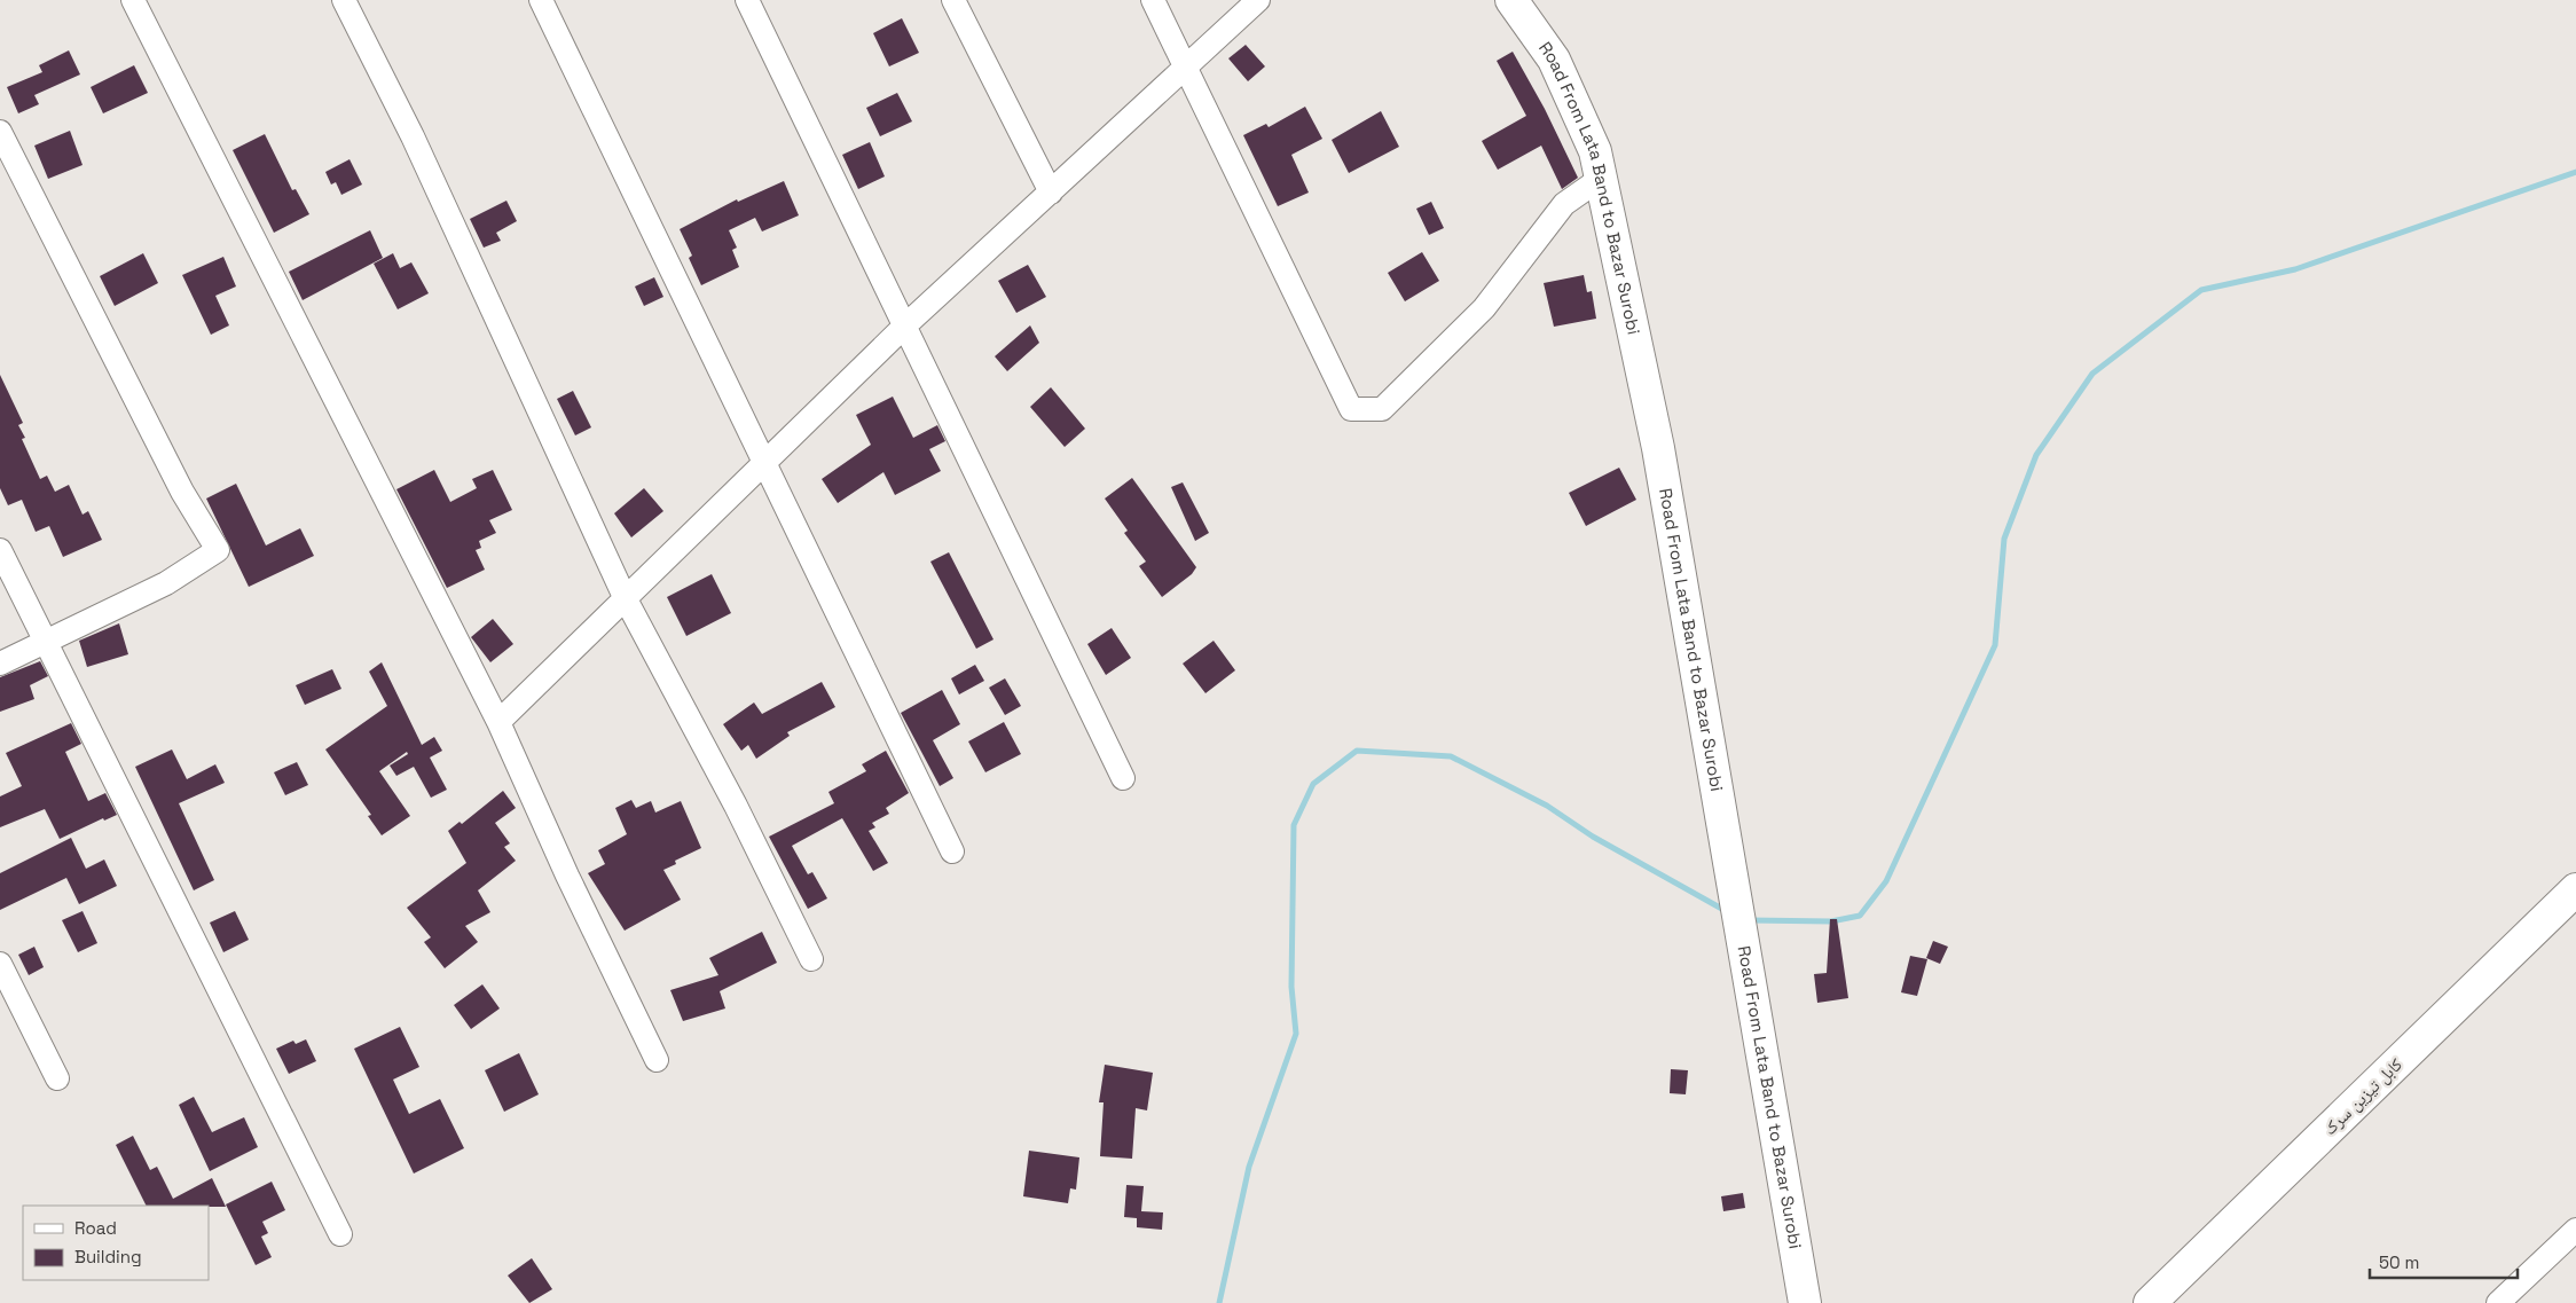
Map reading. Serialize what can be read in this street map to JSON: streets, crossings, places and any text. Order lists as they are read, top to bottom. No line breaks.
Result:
{"streets":{"main road":["Road From Lata Band to Bazar Surobi","کابل تیزین سرک"]},"legend":["Road","Building"],"scale_bar":"50 m"}
